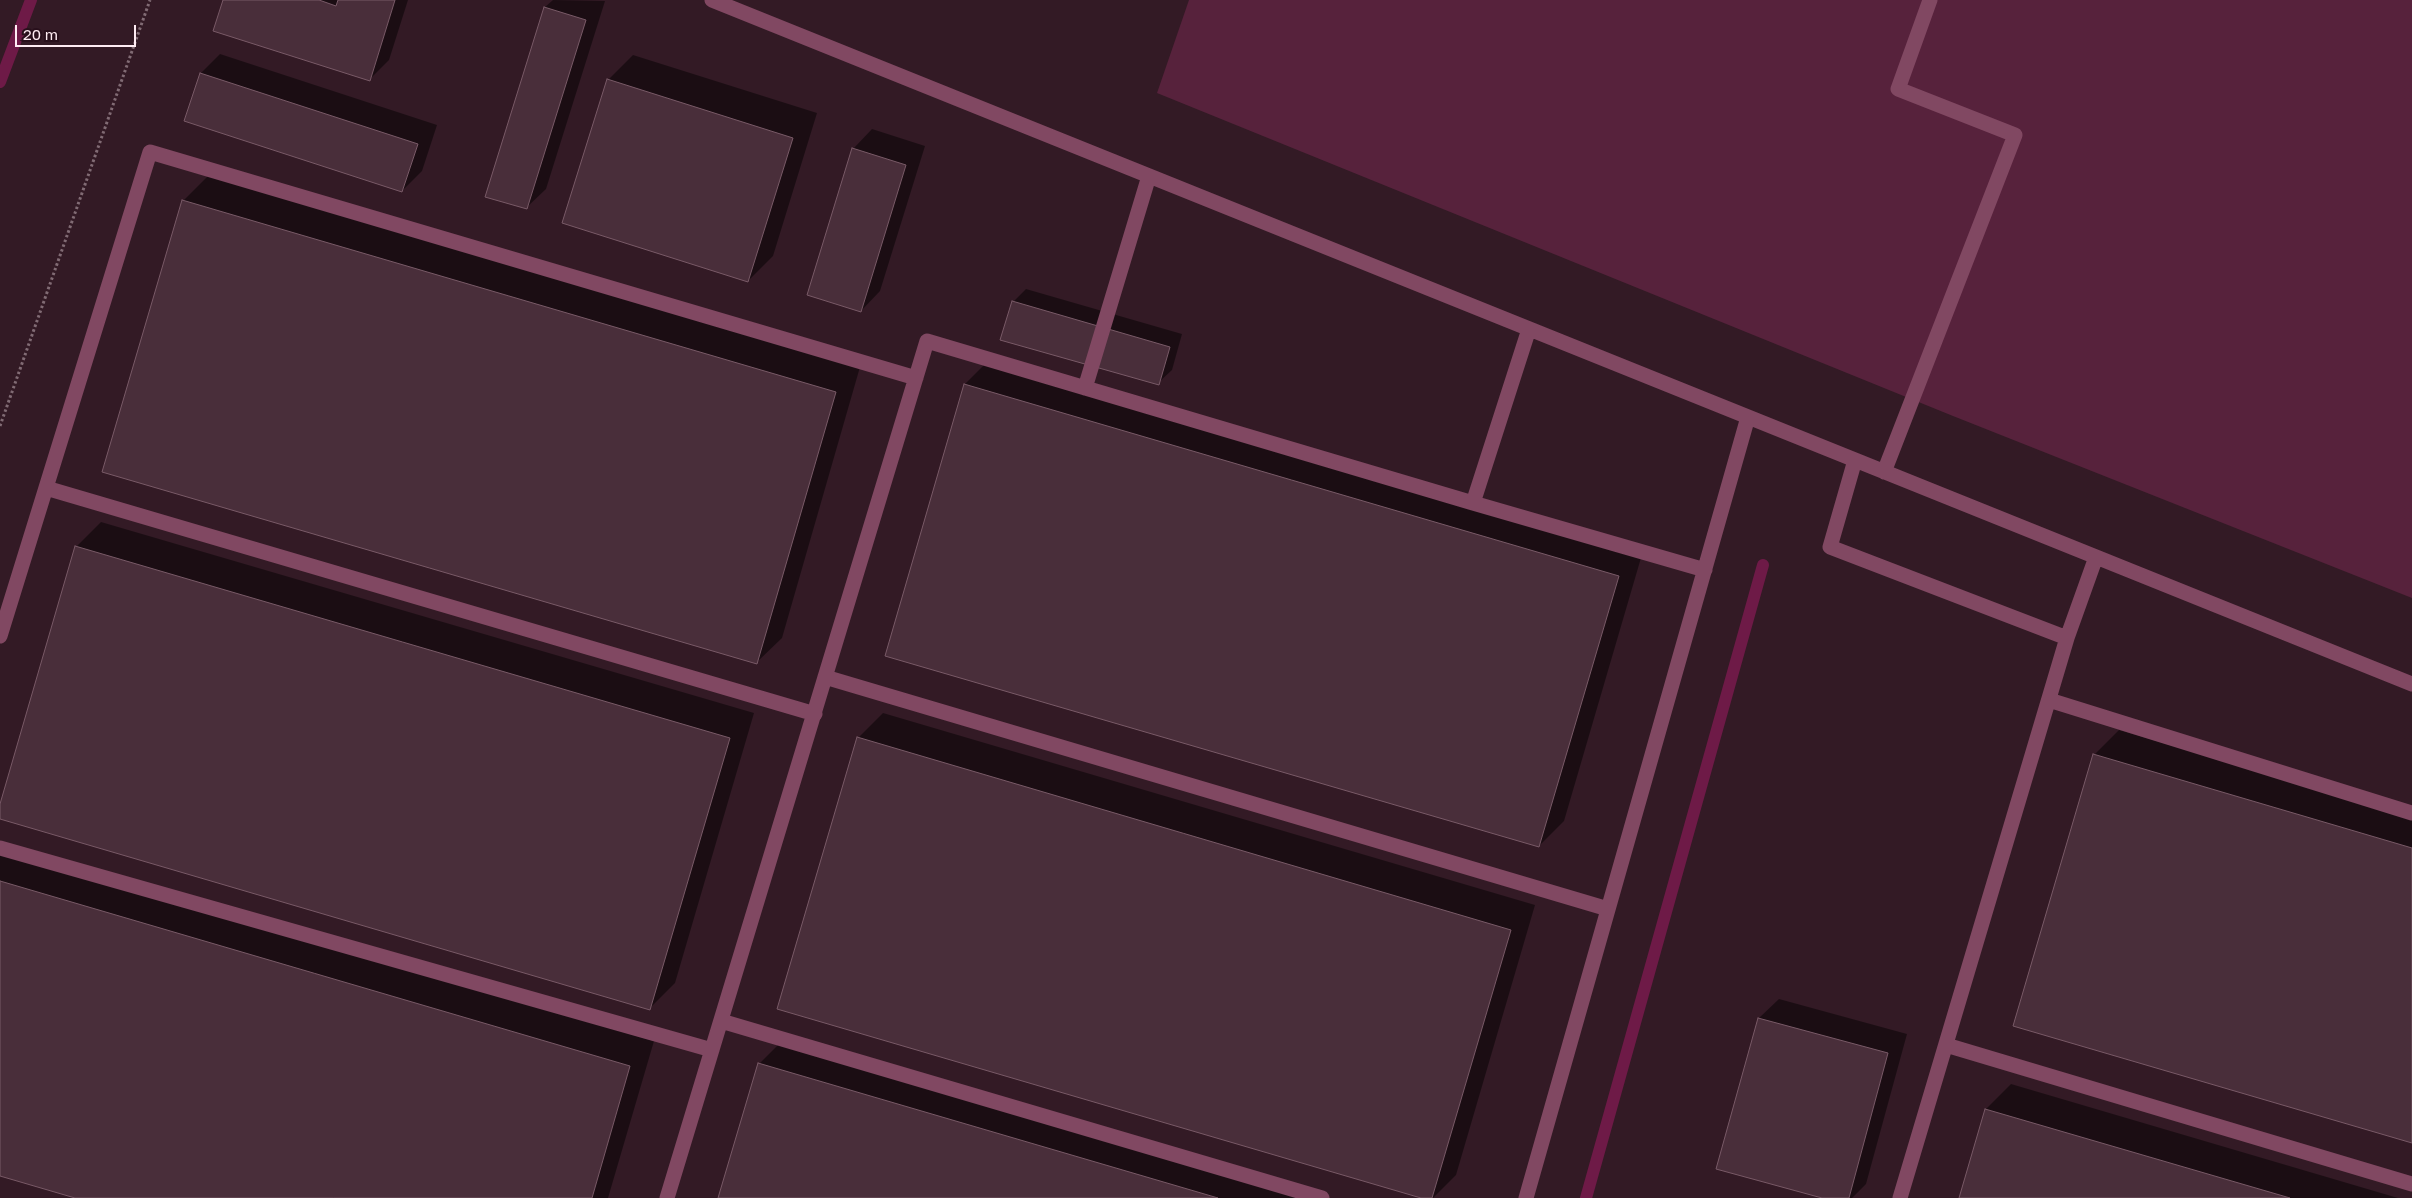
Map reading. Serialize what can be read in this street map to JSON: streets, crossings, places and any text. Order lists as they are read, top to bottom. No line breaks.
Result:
{"scale_bar":"20 m"}
